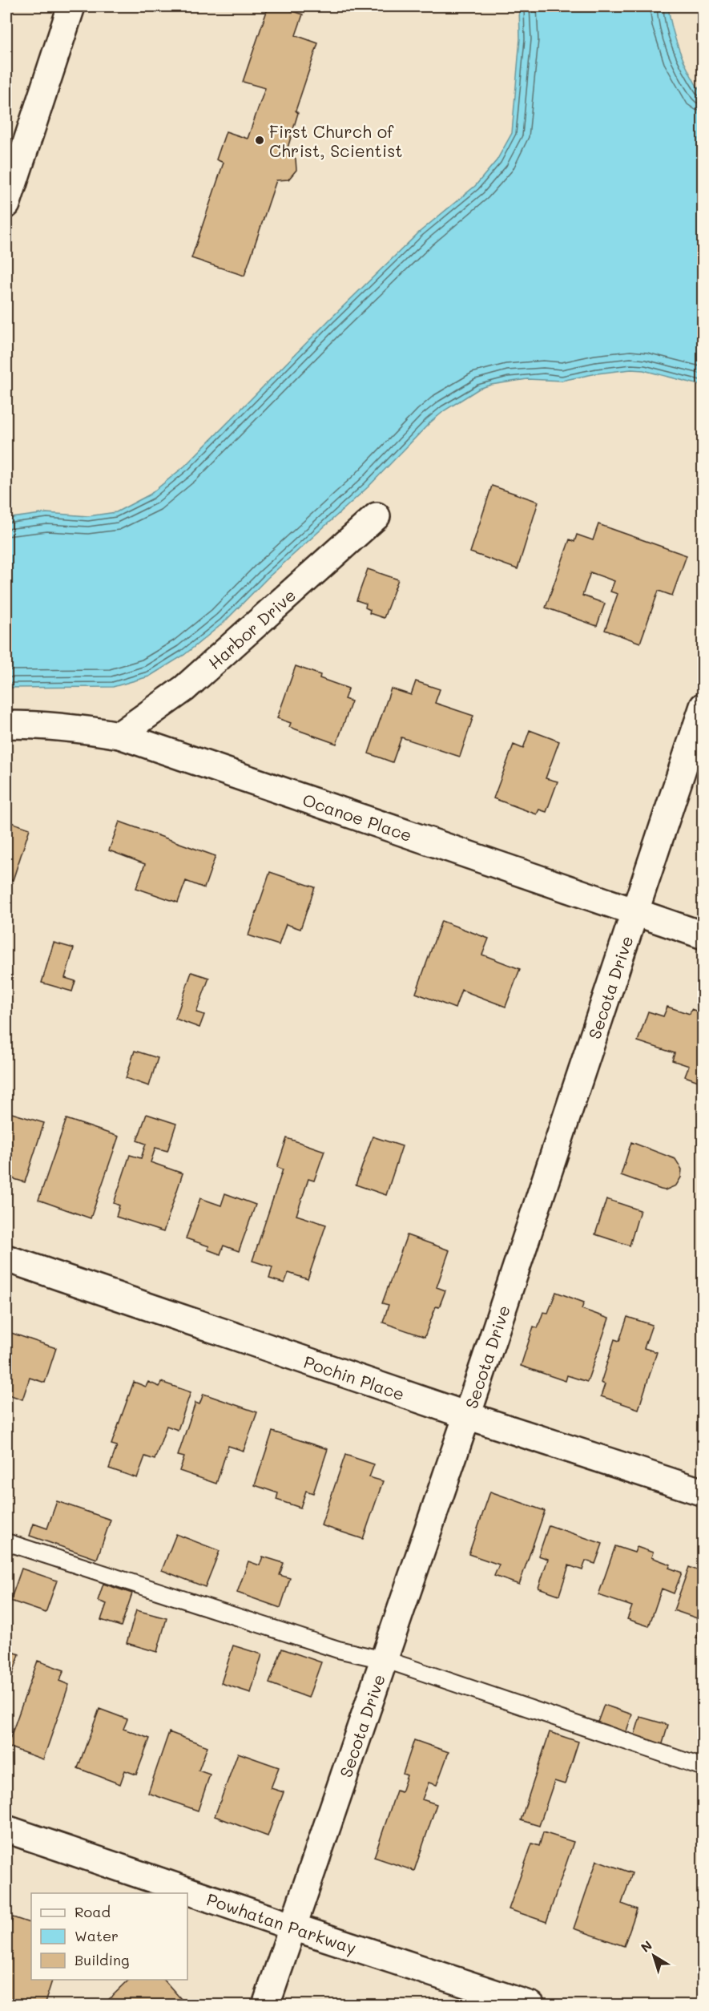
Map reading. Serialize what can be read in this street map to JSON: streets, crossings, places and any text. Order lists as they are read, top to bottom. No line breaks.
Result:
{"streets":{"street":["Harbor Drive","Ocanoe Place","Secota Drive","Pochin Place","Powhatan Parkway"]},"crossings":[["Harbor Drive","Ocanoe Place"],["Ocanoe Place","Secota Drive"],["Secota Drive","Pochin Place"],["Secota Drive","Powhatan Parkway"]],"places":["First Church of Christ, Scientist"],"legend":["Road","Water","Building"],"north":"top left"}
